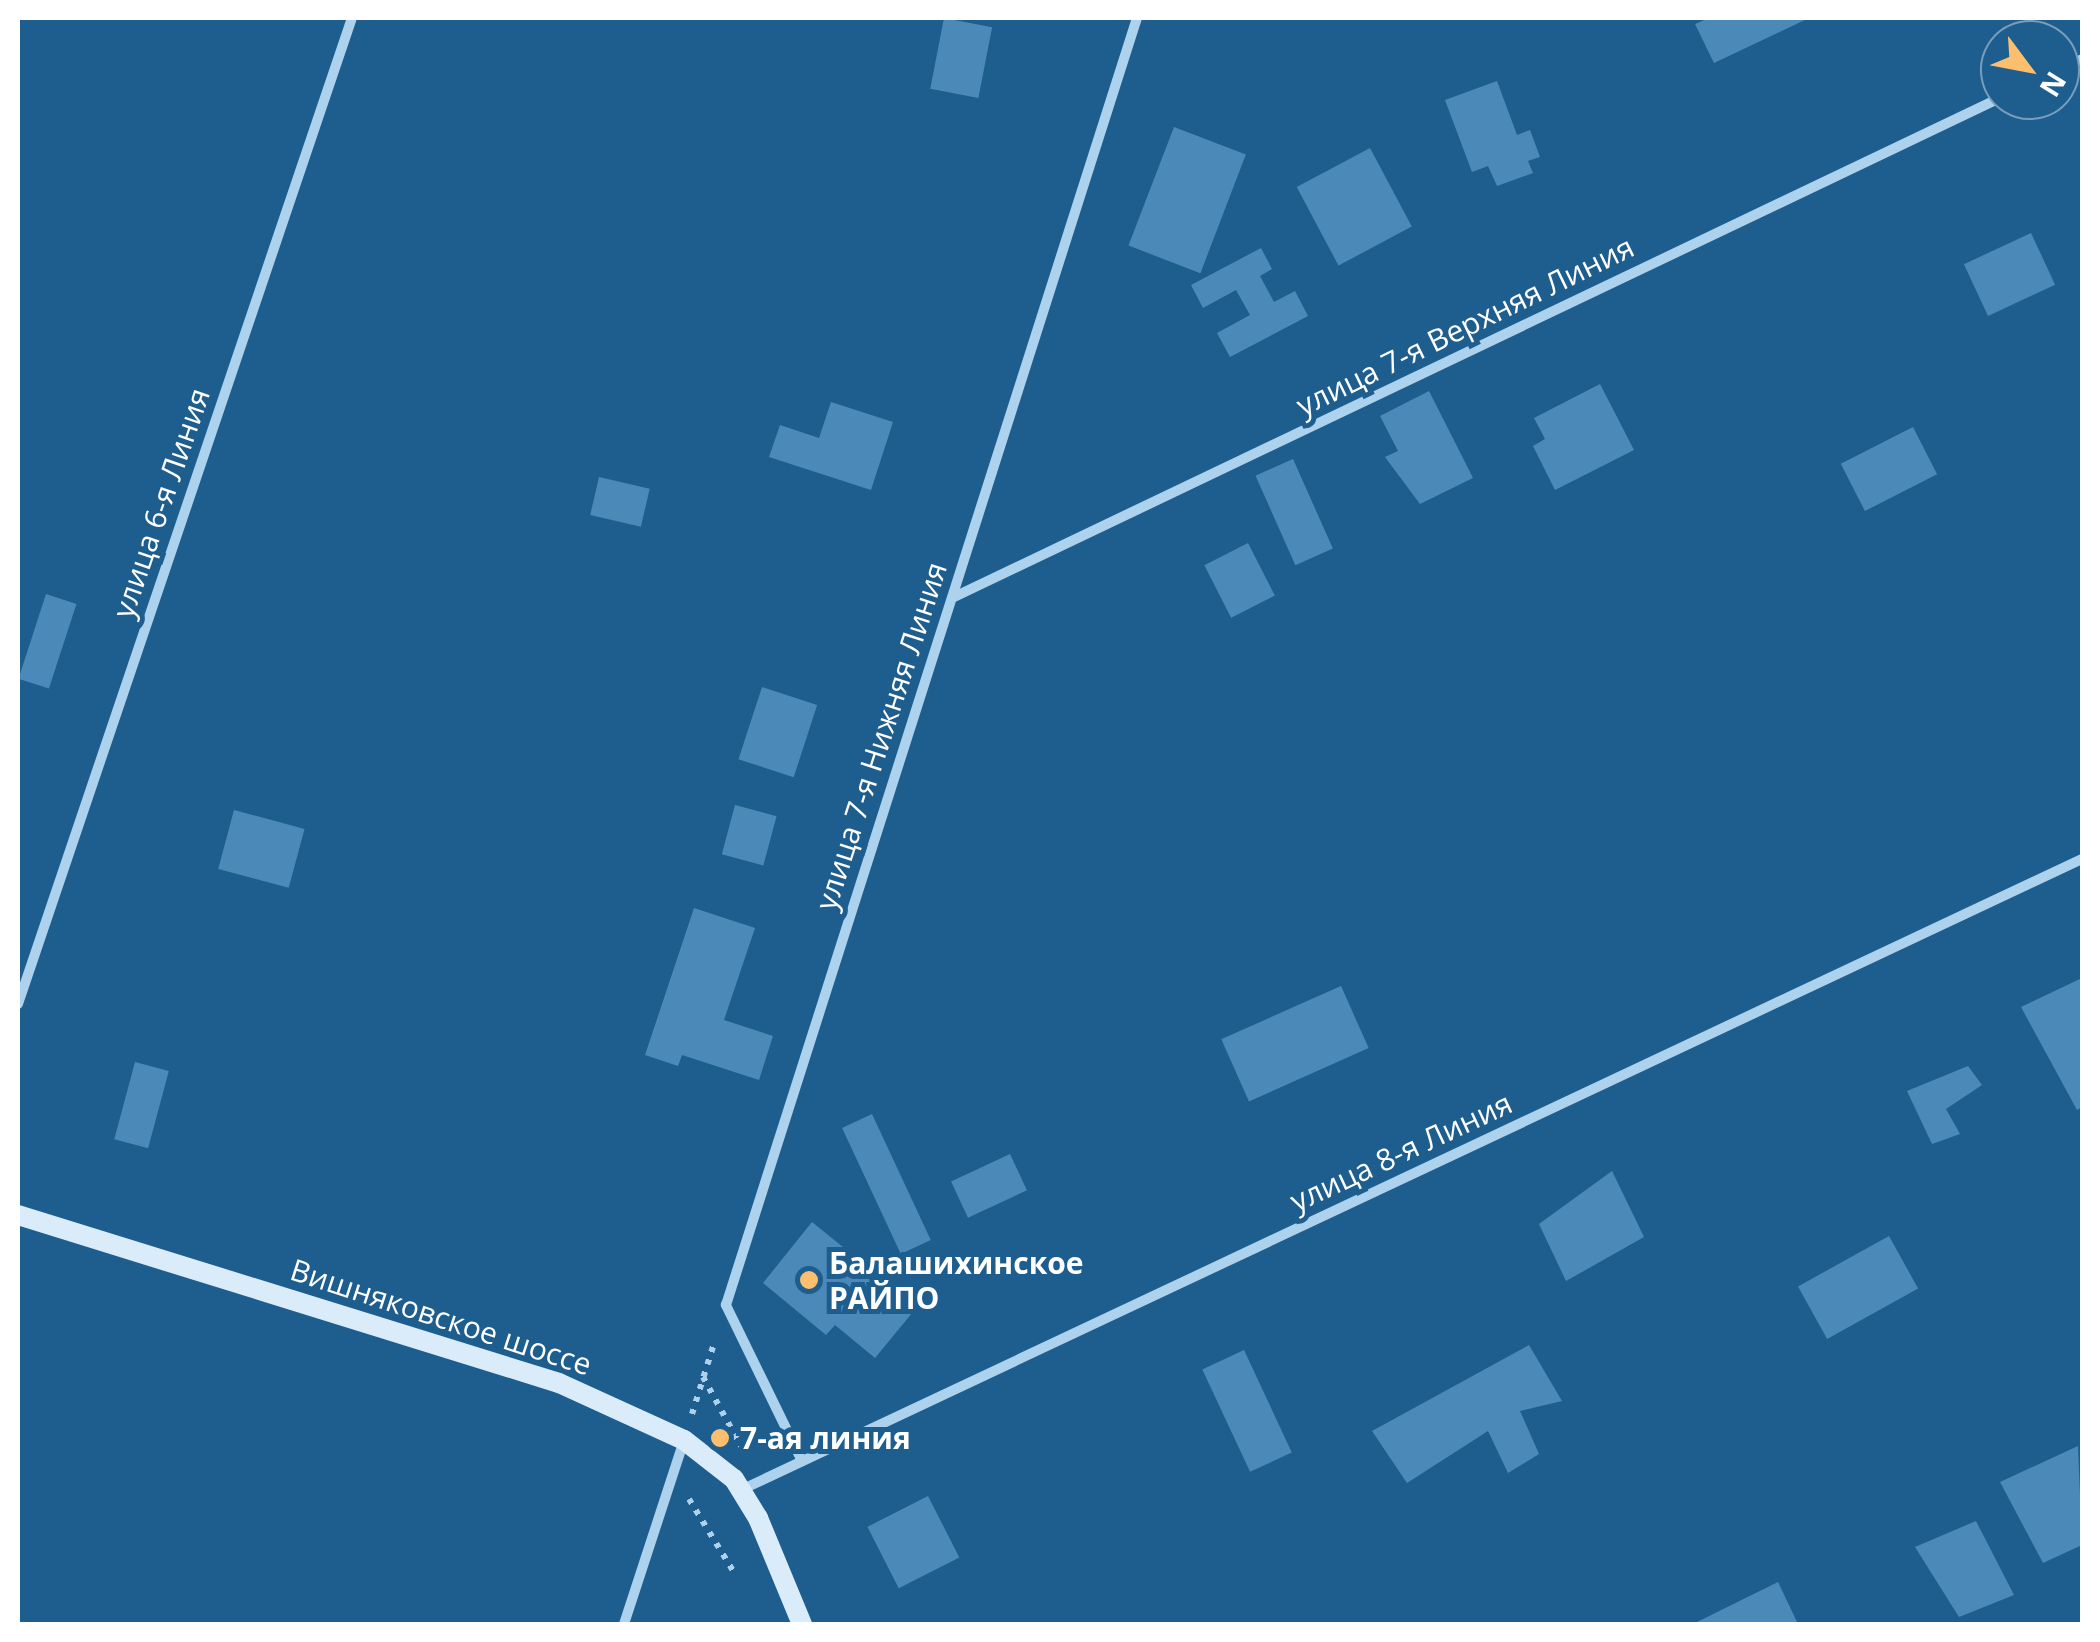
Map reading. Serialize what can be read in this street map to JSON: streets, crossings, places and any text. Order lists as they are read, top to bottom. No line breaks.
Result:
{"streets":{"street":["улица 7-я Верхняя Линия","улица 6-я Линия","улица 7-я Нижняя Линия","улица 8-я Линия","Вишняковское шоссе"]},"crossings":[["улица 7-я Верхняя Линия","улица 7-я Нижняя Линия"],["улица 8-я Линия","Вишняковское шоссе"]],"places":["Балашихинское РАЙПО","7-ая линия"],"north":"bottom right"}
